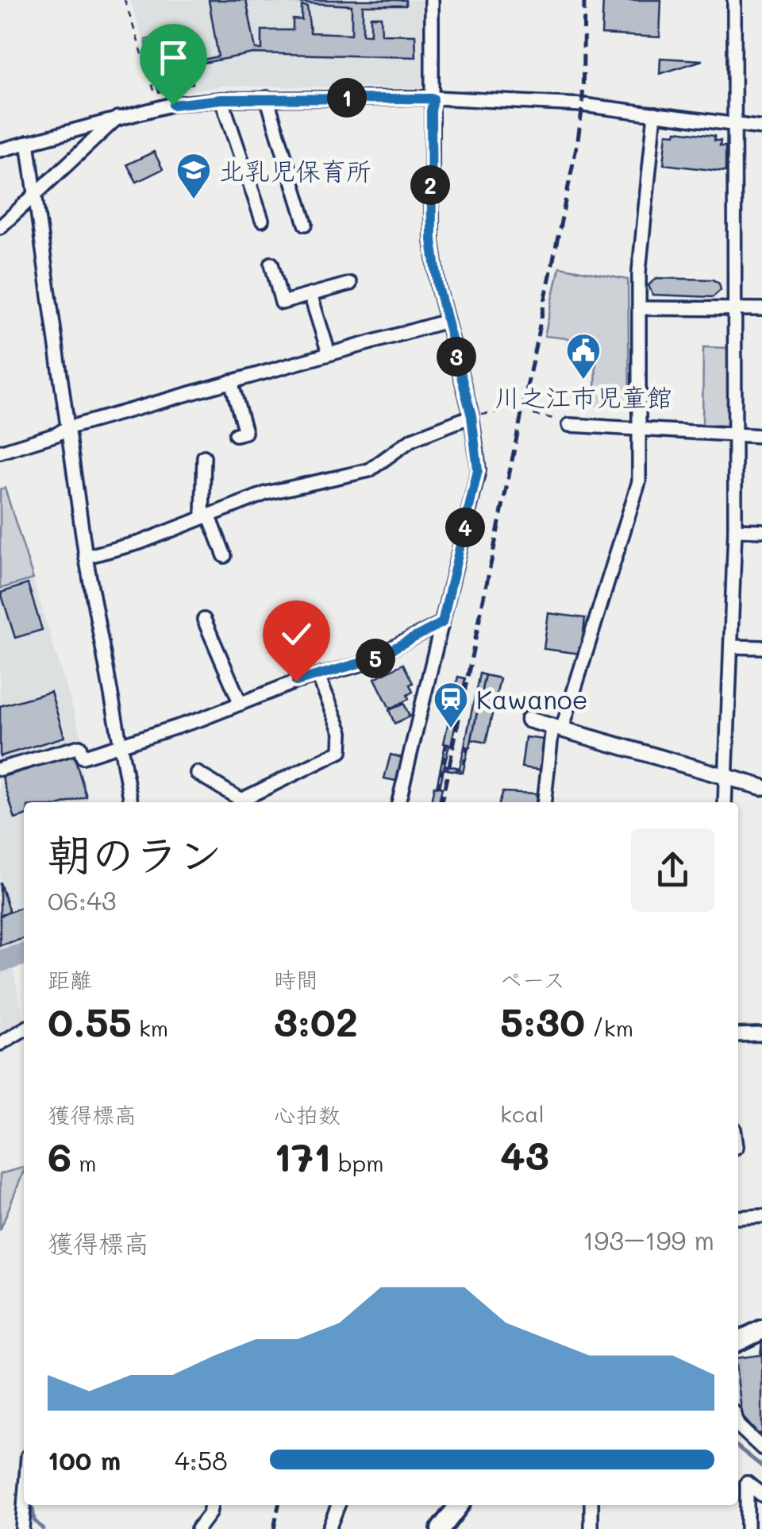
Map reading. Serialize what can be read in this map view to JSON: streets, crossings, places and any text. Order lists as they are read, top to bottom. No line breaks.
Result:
{"places":{"school or university":["北乳児保育所"],"public building":["川之江市児童館"],"station":["Kawanoe"]},"page":{"pins":["1","2","3","4","5"],"heading":["朝のラン","06:43"],"stats":[["距離","0.55 km"],["時間","3:02"],["ペース","5:30 /km"],["獲得標高","6 m"],["心拍数","171 bpm"],["kcal","43"]],"chart":["獲得標高","193–199 m"],"list":[{"name":"100 m","note":"4:58"}]}}
